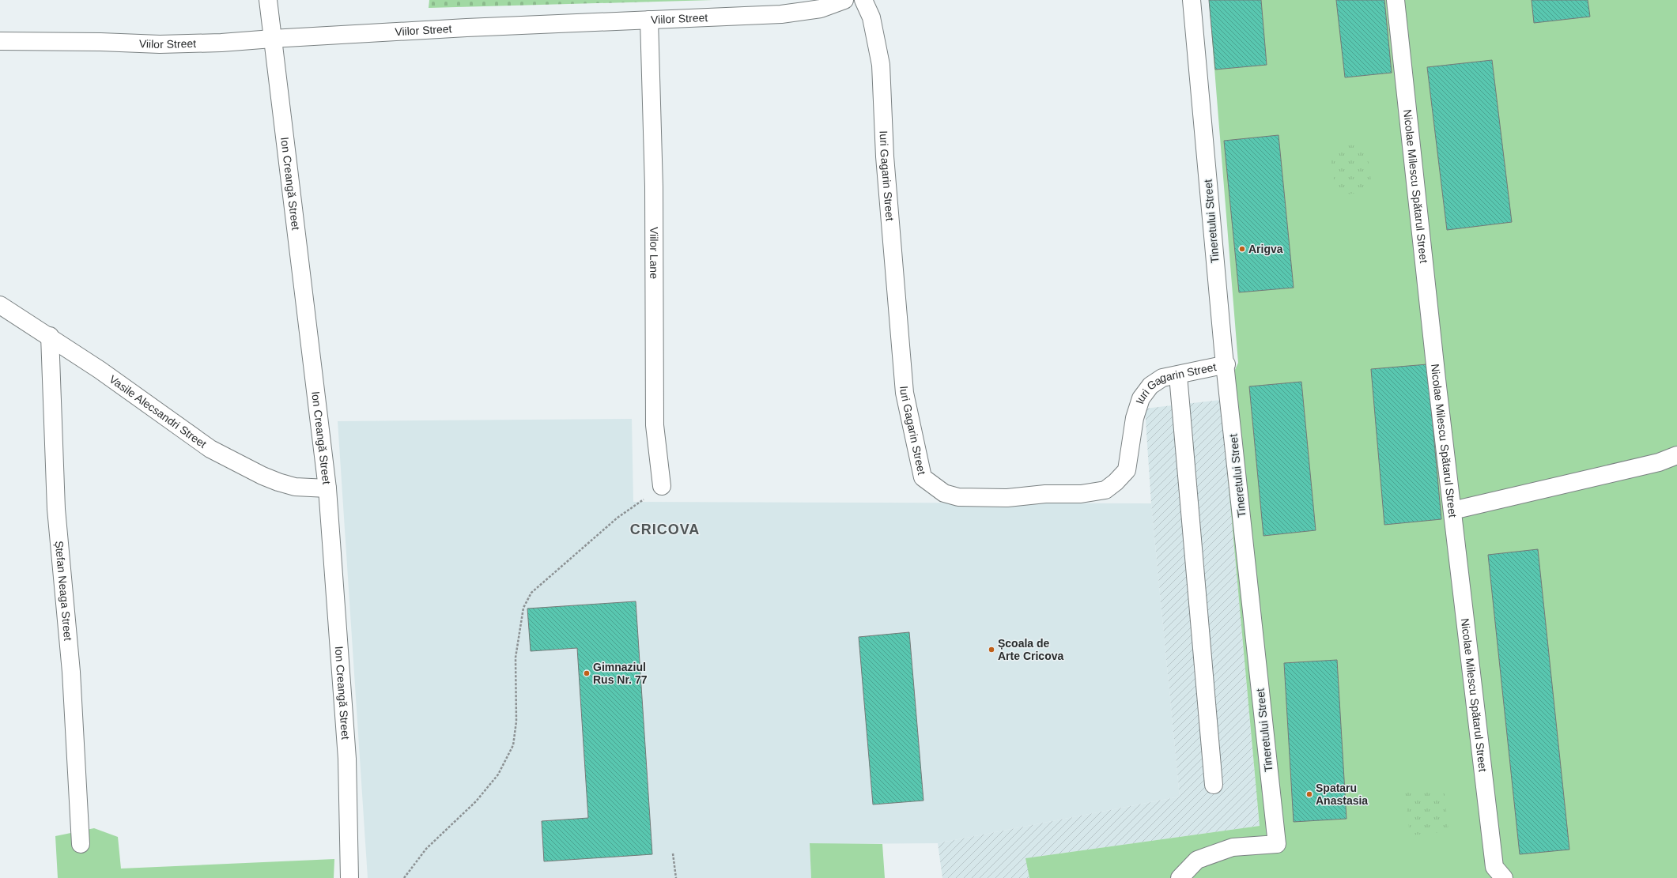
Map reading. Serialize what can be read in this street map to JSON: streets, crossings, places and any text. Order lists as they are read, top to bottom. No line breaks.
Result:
{"streets":{"street":["Viilor Street","Iuri Gagarin Street","Ion Creangă Street","Nicolae Milescu Spătarul Street","Tineretului Street","Viilor Lane","Vasile Alecsandri Street","Ștefan Neaga Street"]},"crossings":[["Viilor Street","Ion Creangă Street"],["Viilor Street","Viilor Lane"],["Iuri Gagarin Street","Tineretului Street"],["Ion Creangă Street","Vasile Alecsandri Street"],["Vasile Alecsandri Street","Ștefan Neaga Street"]],"districts":["CRICOVA"],"places":["Arigva","Școala de Arte Cricova","Gimnaziul Rus Nr. 77","Spataru Anastasia"]}
